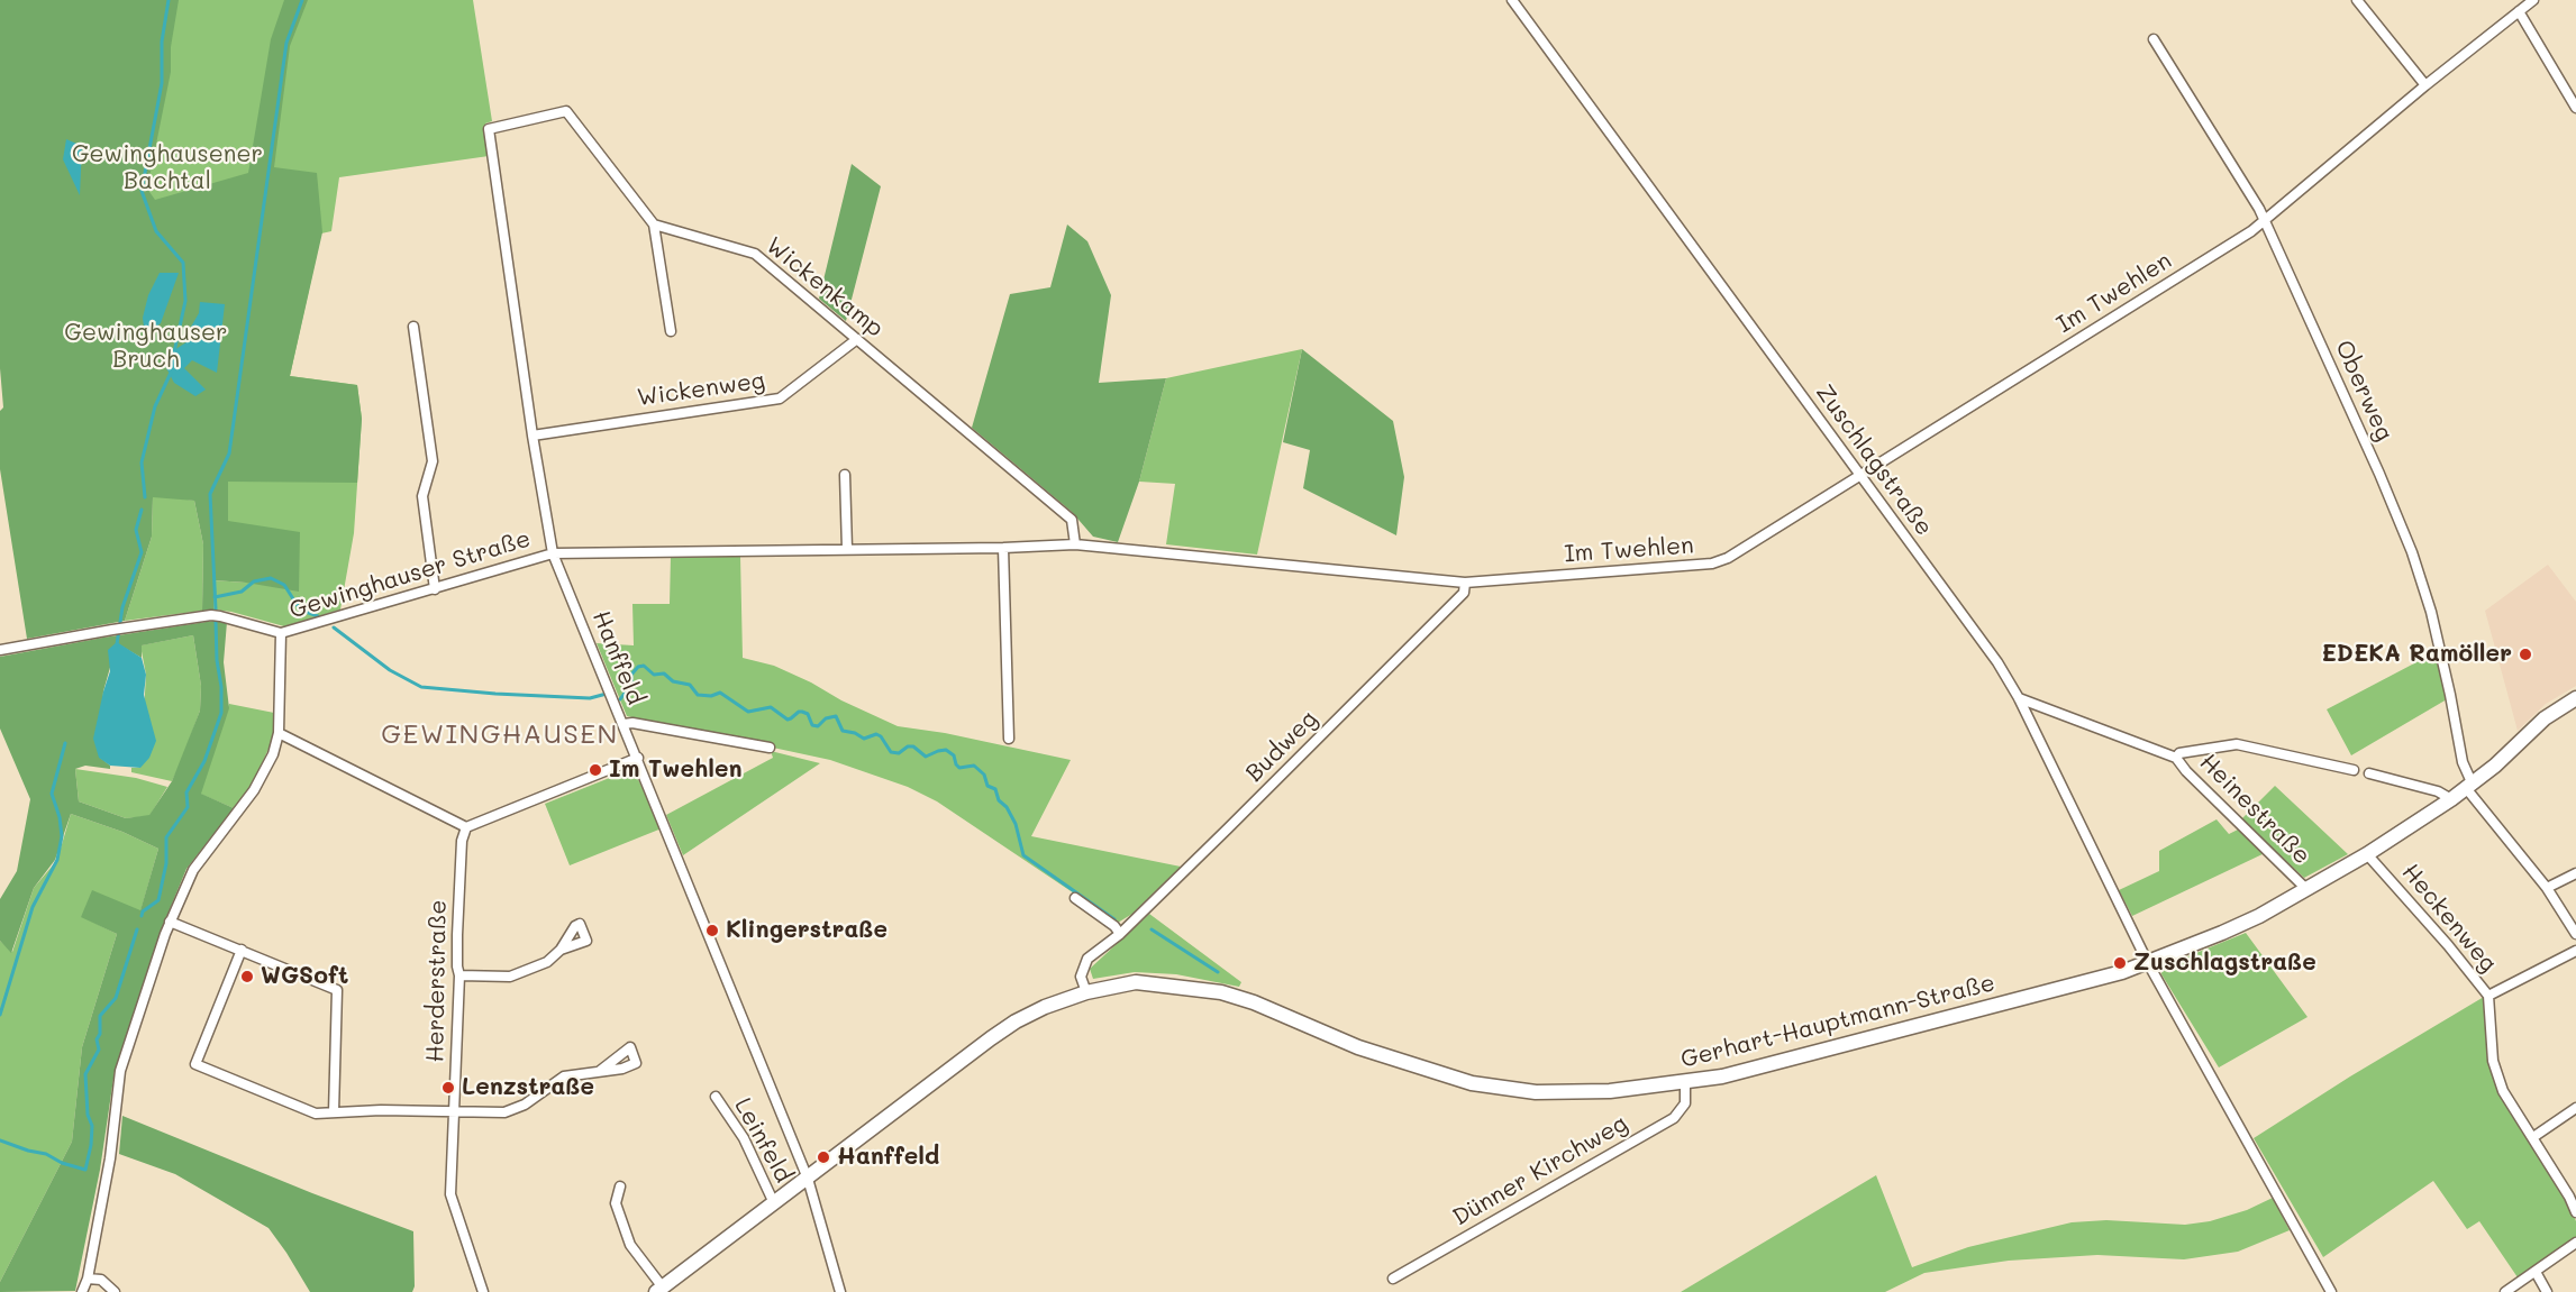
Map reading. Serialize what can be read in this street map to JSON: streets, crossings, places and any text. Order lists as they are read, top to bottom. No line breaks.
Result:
{"streets":{"street":["Wickenkamp","Im Twehlen","Wickenweg","Oberweg","Zuschlagstraße","Gewinghauser Straße","Hanffeld","Budweg","Heinestraße","Heckenweg","Herderstraße","Gerhart-Hauptmann-Straße","Leinfeld","Dünner Kirchweg"]},"crossings":[["Wickenkamp","Im Twehlen"],["Wickenkamp","Wickenweg"],["Wickenkamp","Hanffeld"],["Im Twehlen","Oberweg"],["Im Twehlen","Zuschlagstraße"],["Im Twehlen","Gewinghauser Straße"],["Im Twehlen","Hanffeld"],["Im Twehlen","Budweg"],["Wickenweg","Hanffeld"],["Oberweg","Gerhart-Hauptmann-Straße"],["Zuschlagstraße","Heinestraße"],["Zuschlagstraße","Gerhart-Hauptmann-Straße"],["Gewinghauser Straße","Hanffeld"],["Hanffeld","Gerhart-Hauptmann-Straße"],["Budweg","Gerhart-Hauptmann-Straße"],["Heinestraße","Gerhart-Hauptmann-Straße"],["Heckenweg","Gerhart-Hauptmann-Straße"],["Gerhart-Hauptmann-Straße","Leinfeld"],["Gerhart-Hauptmann-Straße","Dünner Kirchweg"]],"districts":["GEWINGHAUSEN"],"parks":["Gewinghausener Bachtal","Gewinghauser Bruch"],"places":["EDEKA Ramöller","Im Twehlen","Klingerstraße","Zuschlagstraße","WGSoft","Lenzstraße","Hanffeld"]}
